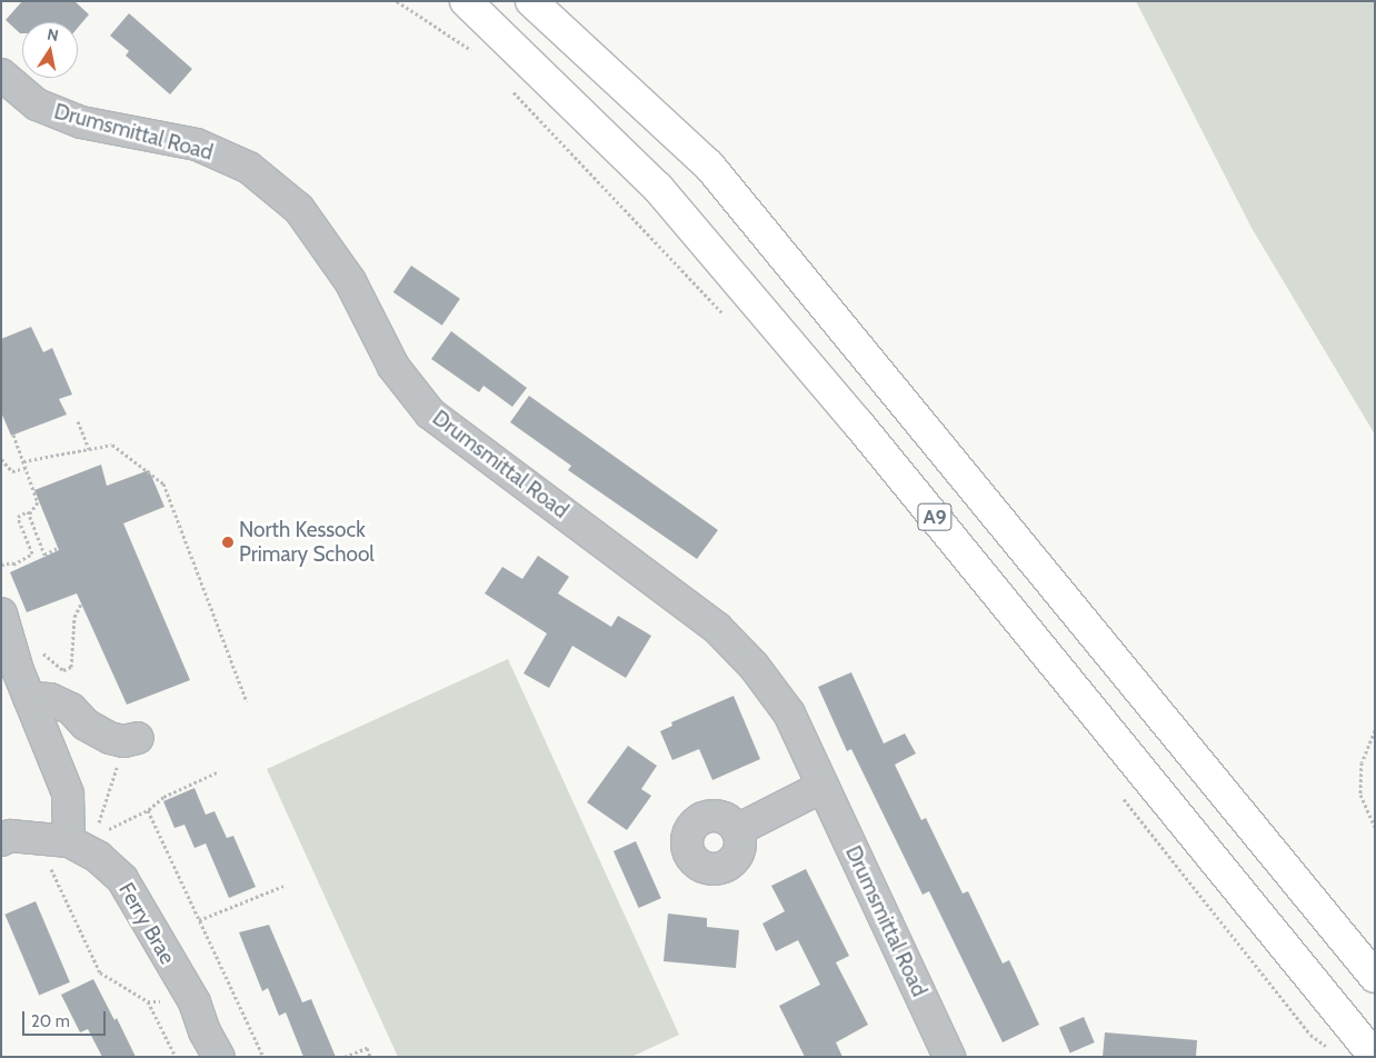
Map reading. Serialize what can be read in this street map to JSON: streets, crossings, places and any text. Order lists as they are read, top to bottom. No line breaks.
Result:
{"streets":{"highway":["A9"],"street":["Drumsmittal Road","Ferry Brae"]},"places":["North Kessock Primary School"],"scale_bar":"20 m","north":"top"}
